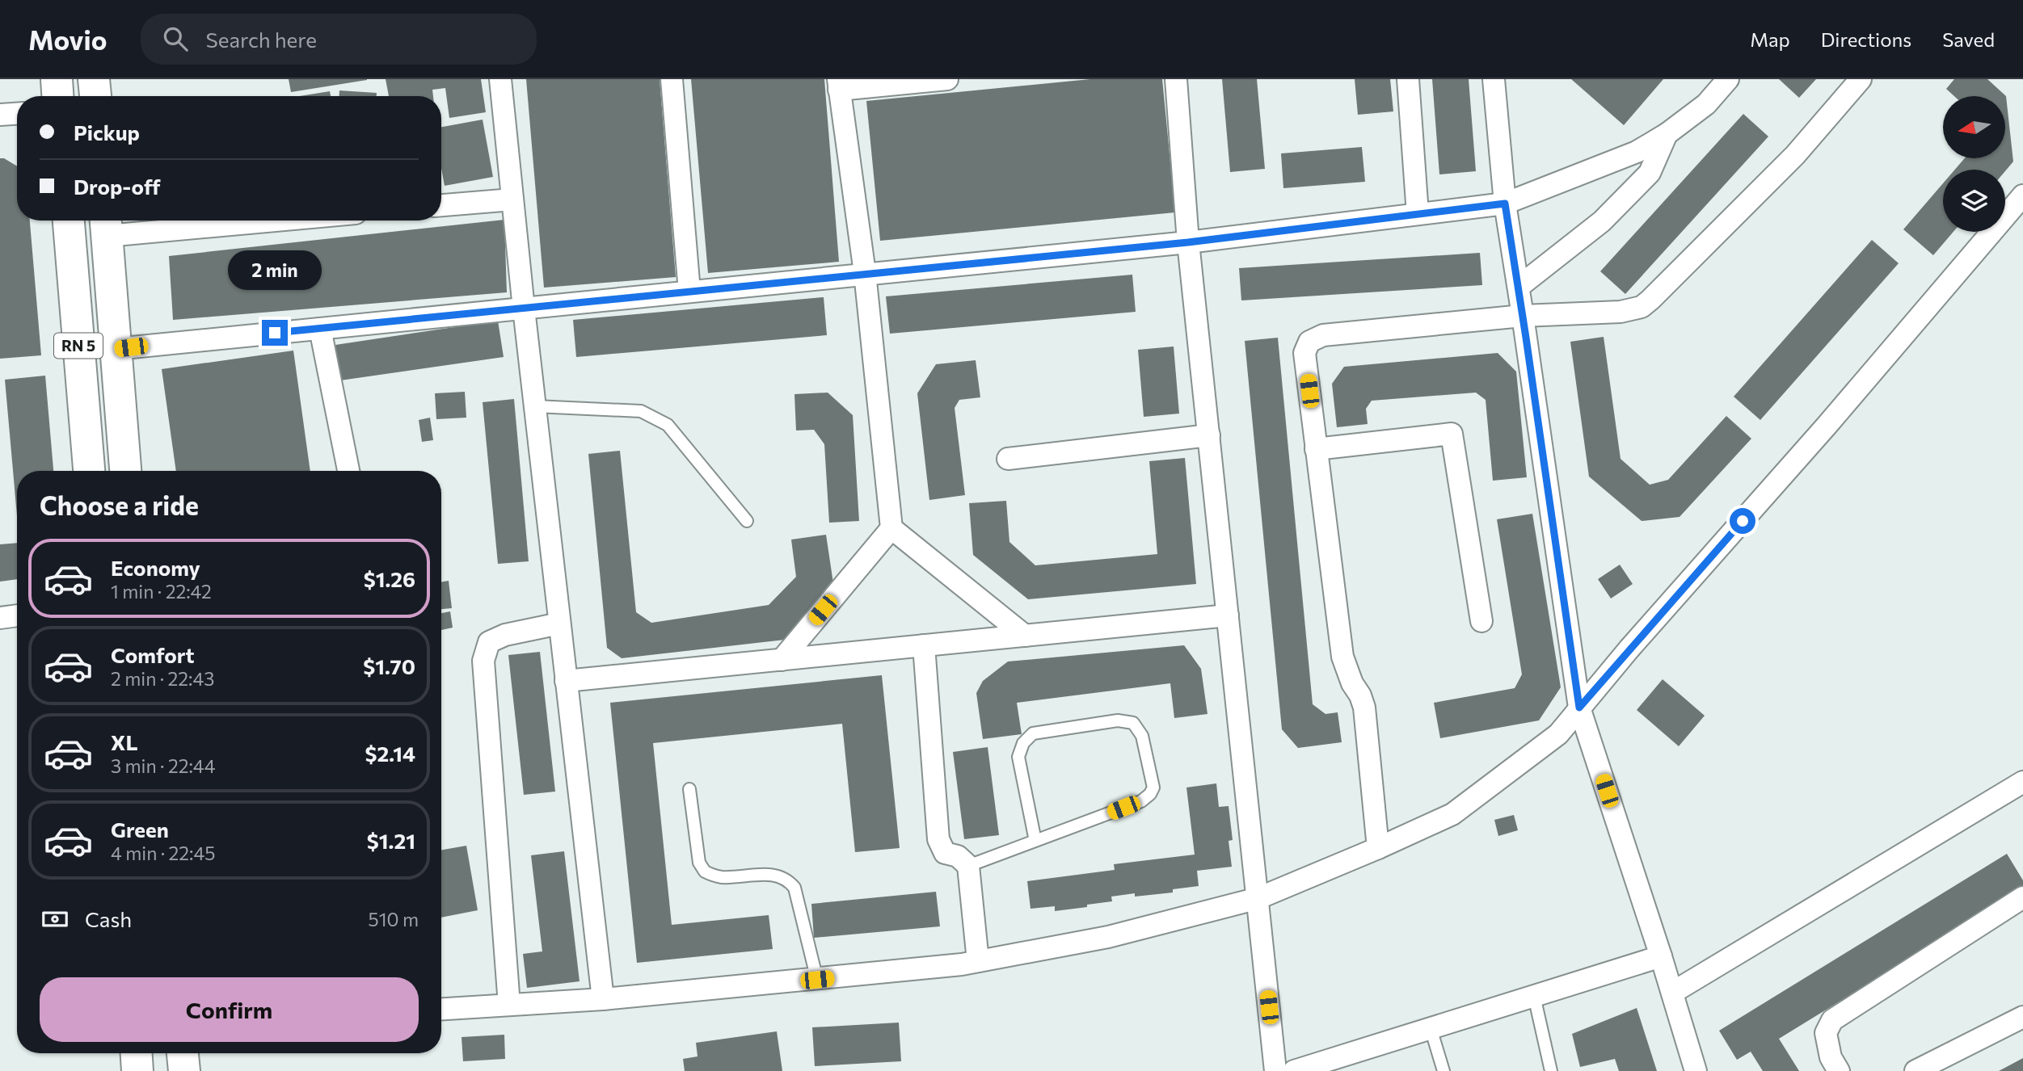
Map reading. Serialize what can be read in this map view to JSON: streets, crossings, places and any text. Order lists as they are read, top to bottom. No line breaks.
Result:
{"streets":{"main road":["RN 5"]},"north":"left","page":{"header":"Movio","search":"Search here","nav":["Map","Directions","Saved"],"banner":["Pickup","Drop-off"],"bubble":"2 min","heading":"Choose a ride","list":[{"name":"Economy","note":"1 min · 22:42","value":"$1.26"},{"name":"Comfort","note":"2 min · 22:43","value":"$1.70"},{"name":"XL","note":"3 min · 22:44","value":"$2.14"},{"name":"Green","note":"4 min · 22:45","value":"$1.21"}],"pay":["Cash","510 m"],"buttons":"Confirm"}}
